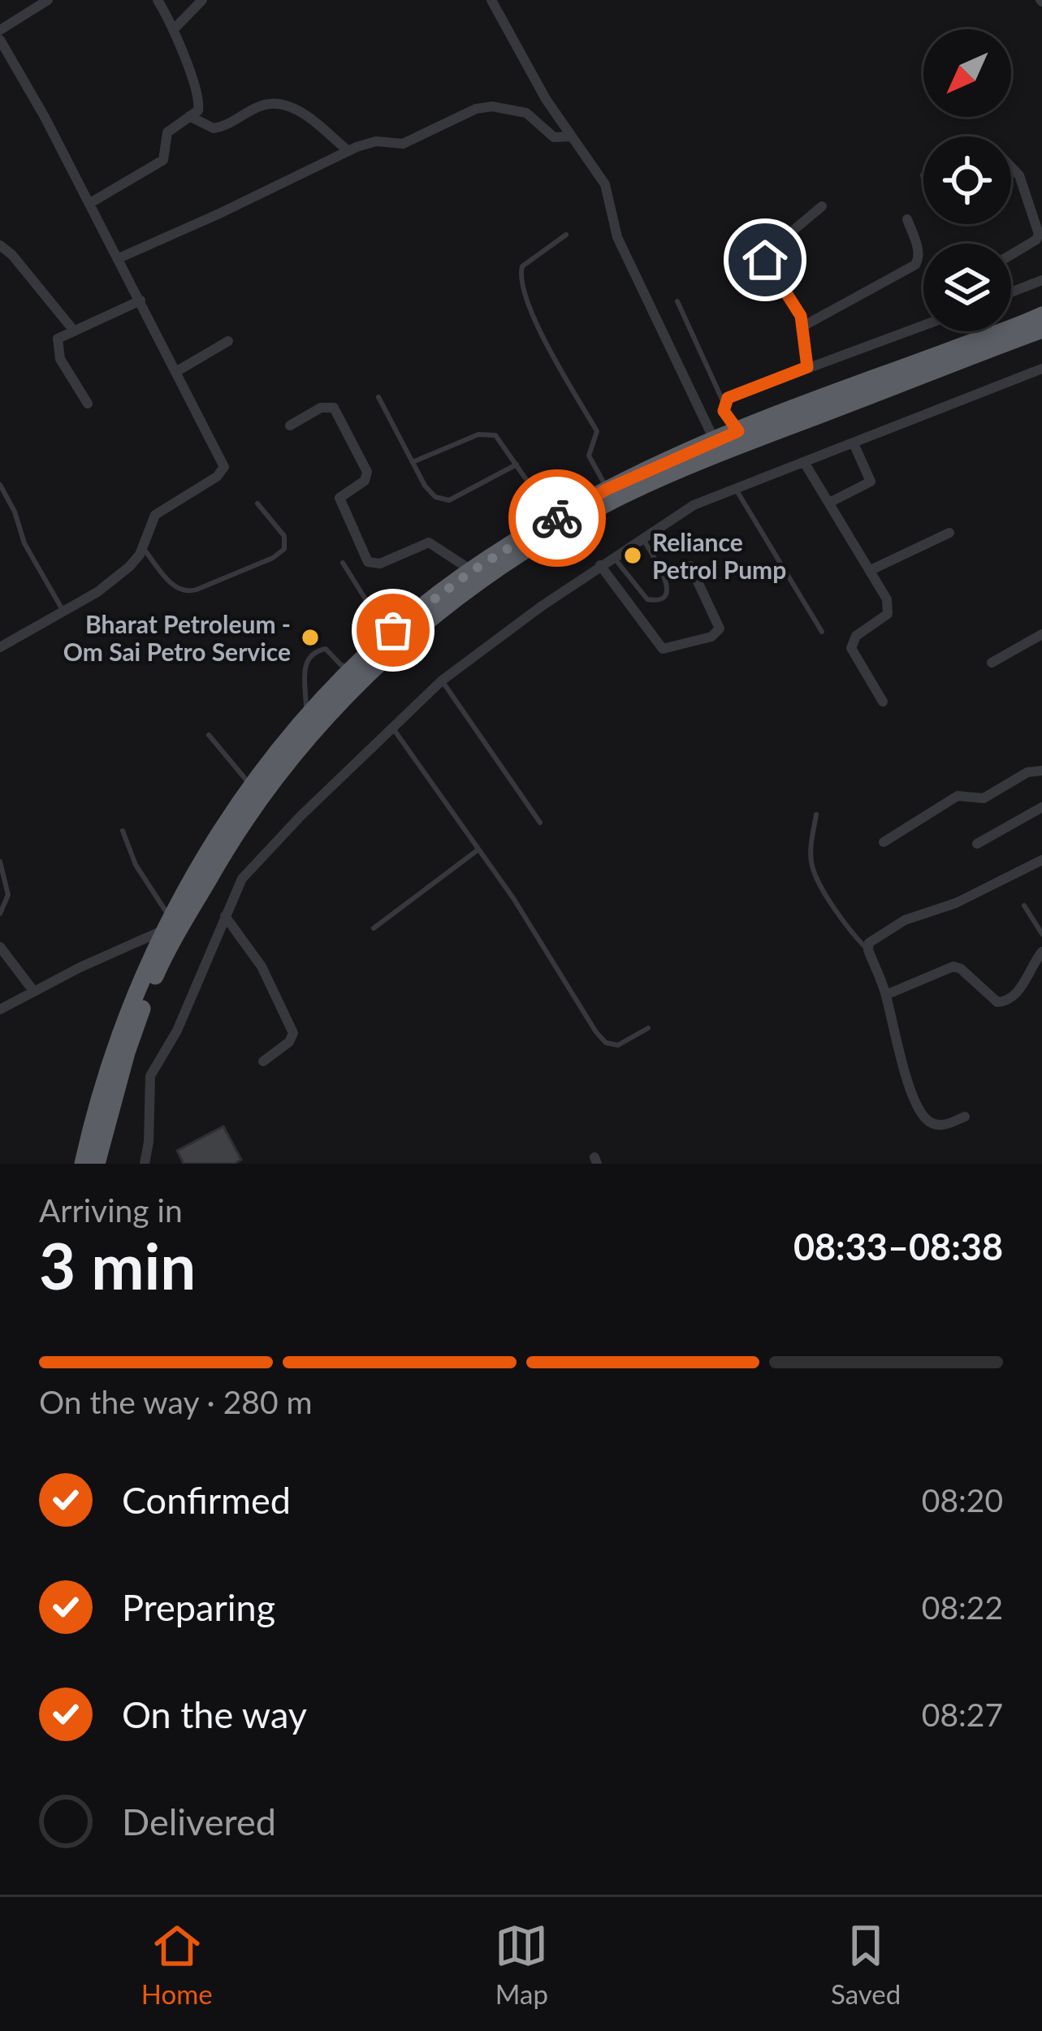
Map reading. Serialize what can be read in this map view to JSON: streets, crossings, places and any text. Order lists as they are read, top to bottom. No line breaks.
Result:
{"places":["Reliance Petrol Pump","Bharat Petroleum - Om Sai Petro Service"],"north":"bottom left","page":{"heading":["3 min","Arriving in","08:33–08:38"],"bar":"On the way · 280 m","list":[["Confirmed","08:20"],["Preparing","08:22"],["On the way","08:27"],"Delivered"],"tabs":["Home","Map","Saved"]}}
